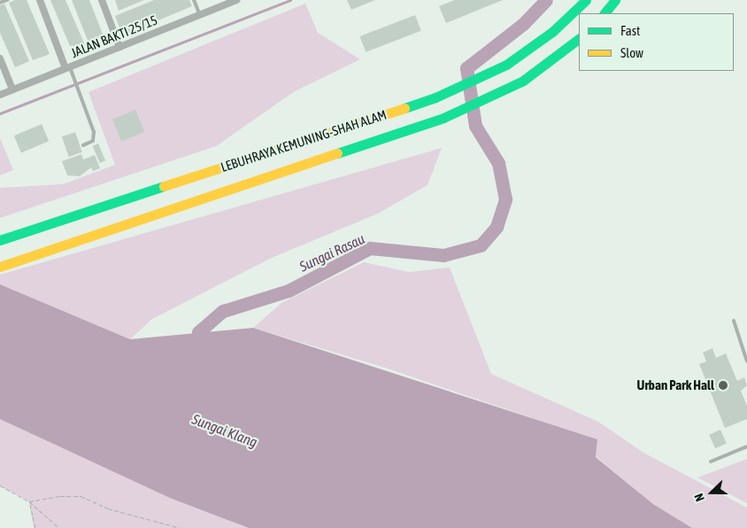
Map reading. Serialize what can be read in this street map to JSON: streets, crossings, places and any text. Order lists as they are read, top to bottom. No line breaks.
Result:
{"streets":{"highway":["LEBUHRAYA KEMUNING-SHAH ALAM"],"street":["JALAN BAKTI 25/15"]},"water":["Sungai Rasau","Sungai Klang"],"places":["Urban Park Hall"],"legend":["Fast","Slow"],"north":"left"}
